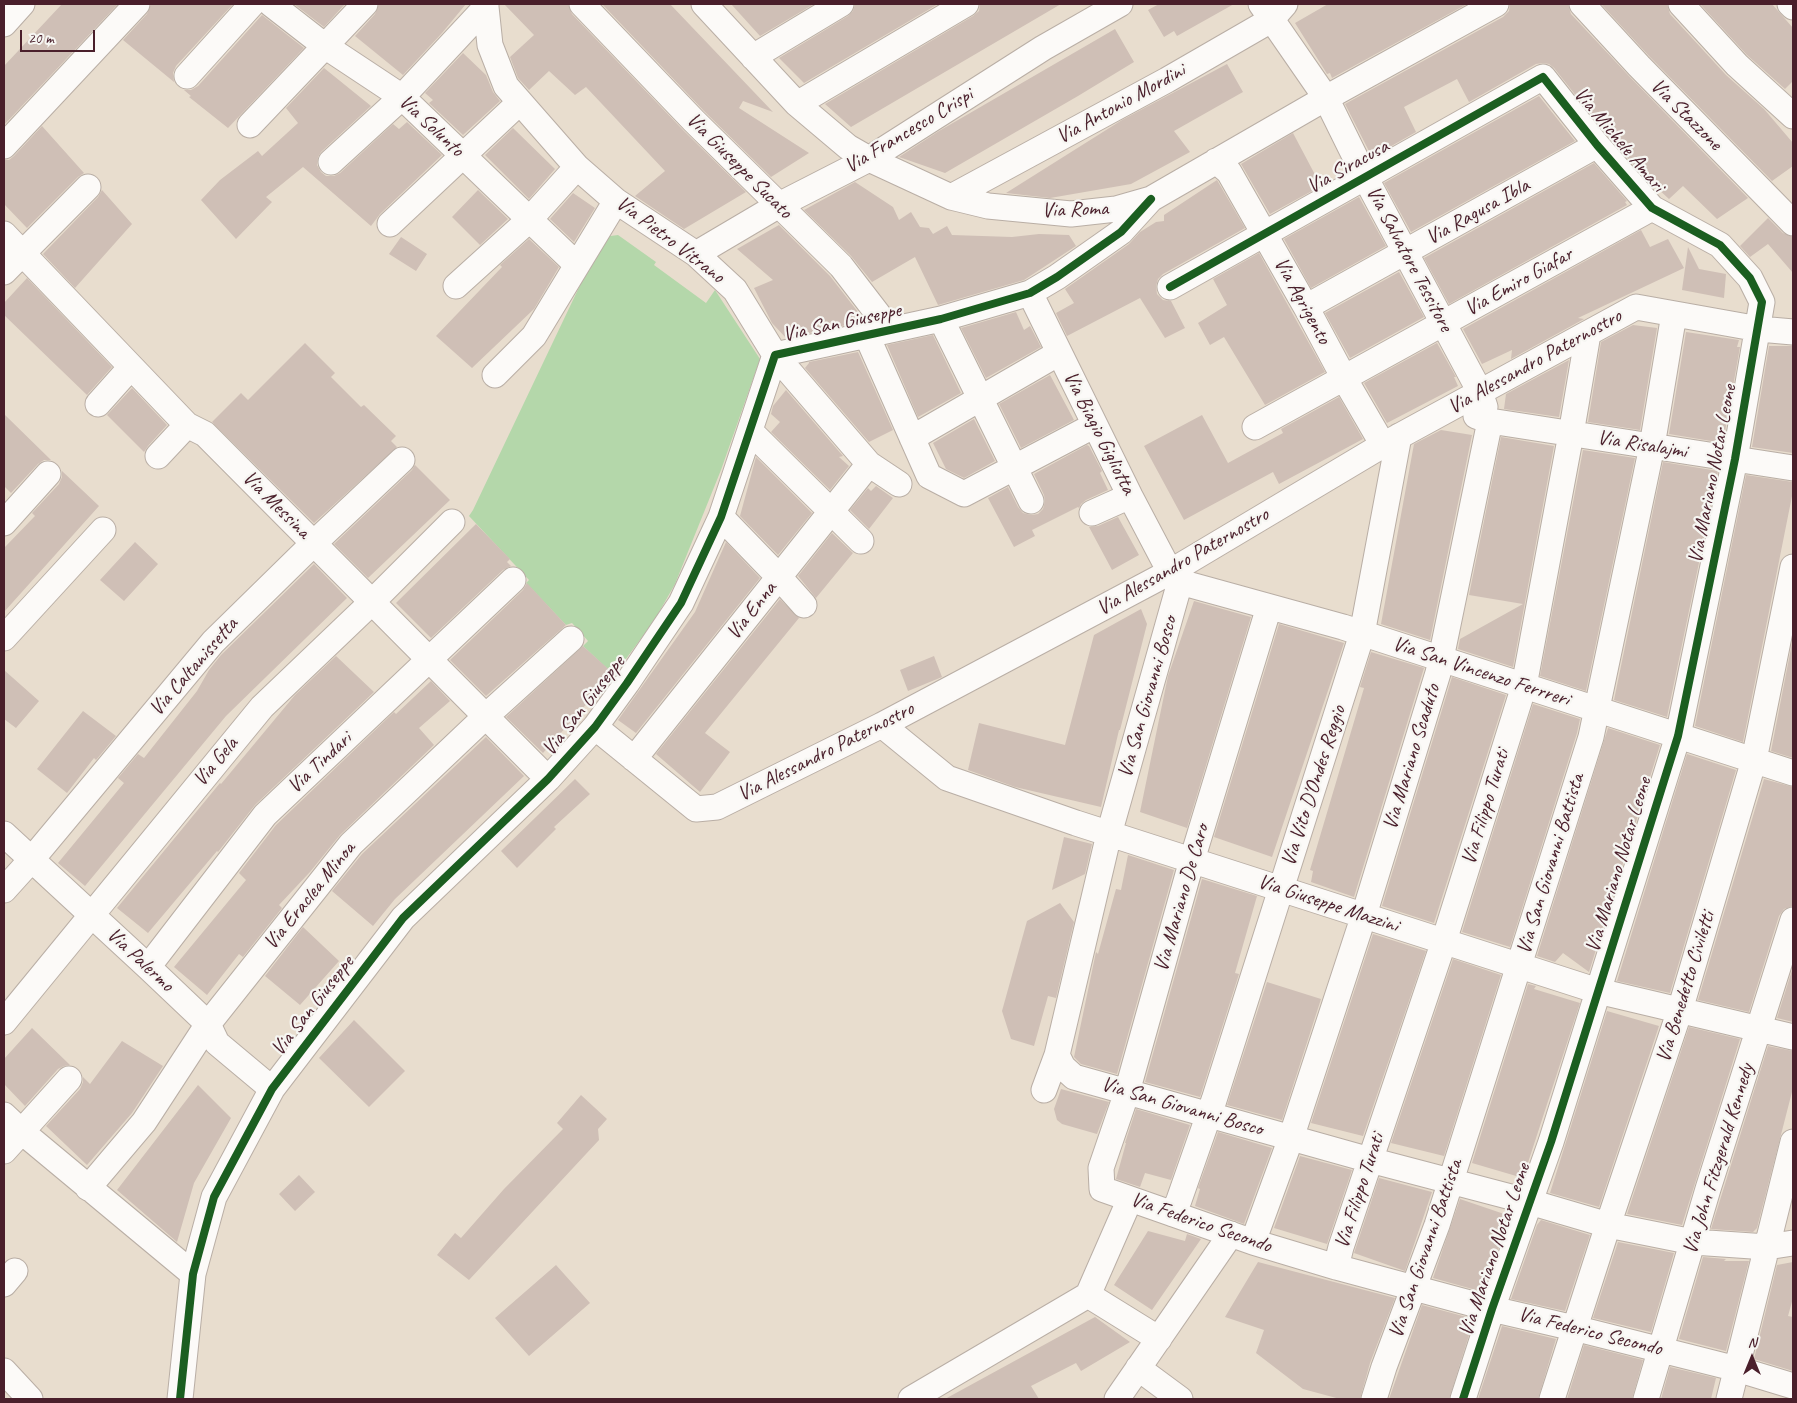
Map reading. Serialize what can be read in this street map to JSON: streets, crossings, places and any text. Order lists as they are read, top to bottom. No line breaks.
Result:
{"streets":{"street":["Via Antonio Mordini","Via Stazzone","Via Solunto","Via Francesco Crispi","Via Michele Amari","Via Giuseppe Sucato","Via Siracusa","Via Roma","Via Ragusa Ibla","Via Pietro Vitrano","Via Salvatore Tessitore","Via Emiro Giafar","Via Agrigento","Via San Giuseppe","Via Alessandro Paternostro","Via Biagio Gigliotta","Via Risalajmi","Via Mariano Notar Leone","Via Messina","Via Enna","Via Caltanissetta","Via San Vincenzo Ferrreri","Via San Giovanni Bosco","Via Mariano Scaduto","Via Gela","Via Tindari","Via Vito D'Ondes Reggio","Via Filippo Turati","Via San Giovanni Battista","Via Eraclea Minoa","Via Mariano De Caro","Via Giuseppe Mazzini","Via Palermo","Via Benedetto Civiletti","Via John Fitzgerald Kennedy","Via Federico Secondo"]},"crossings":[["Via Antonio Mordini","Via Roma"],["Via Antonio Mordini","Via Salvatore Tessitore"],["Via Francesco Crispi","Via Giuseppe Sucato"],["Via Francesco Crispi","Via Roma"],["Via Francesco Crispi","Via Pietro Vitrano"],["Via Michele Amari","Via Siracusa"],["Via Michele Amari","Via Ragusa Ibla"],["Via Michele Amari","Via Emiro Giafar"],["Via Michele Amari","Via Alessandro Paternostro"],["Via Michele Amari","Via Mariano Notar Leone"],["Via Giuseppe Sucato","Via San Giuseppe"],["Via Siracusa","Via Salvatore Tessitore"],["Via Siracusa","Via Agrigento"],["Via Roma","Via Salvatore Tessitore"],["Via Roma","Via Agrigento"],["Via Roma","Via San Giuseppe"],["Via Ragusa Ibla","Via Salvatore Tessitore"],["Via Ragusa Ibla","Via Agrigento"],["Via Pietro Vitrano","Via San Giuseppe"],["Via Pietro Vitrano","Via Enna"],["Via Salvatore Tessitore","Via Emiro Giafar"],["Via Salvatore Tessitore","Via Alessandro Paternostro"],["Via Salvatore Tessitore","Via Risalajmi"],["Via Salvatore Tessitore","Via Mariano Scaduto"],["Via Emiro Giafar","Via Agrigento"],["Via Agrigento","Via Alessandro Paternostro"],["Via Agrigento","Via Vito D'Ondes Reggio"],["Via San Giuseppe","Via Alessandro Paternostro"],["Via San Giuseppe","Via Biagio Gigliotta"],["Via San Giuseppe","Via Messina"],["Via San Giuseppe","Via Palermo"],["Via Alessandro Paternostro","Via Biagio Gigliotta"],["Via Alessandro Paternostro","Via Risalajmi"],["Via Alessandro Paternostro","Via Mariano Notar Leone"],["Via Alessandro Paternostro","Via Enna"],["Via Alessandro Paternostro","Via San Vincenzo Ferrreri"],["Via Alessandro Paternostro","Via San Giovanni Bosco"],["Via Alessandro Paternostro","Via Vito D'Ondes Reggio"],["Via Alessandro Paternostro","Via Filippo Turati"],["Via Alessandro Paternostro","Via San Giovanni Battista"],["Via Alessandro Paternostro","Via Giuseppe Mazzini"],["Via Biagio Gigliotta","Via San Vincenzo Ferrreri"],["Via Biagio Gigliotta","Via San Giovanni Bosco"],["Via Risalajmi","Via Mariano Notar Leone"],["Via Risalajmi","Via Mariano Scaduto"],["Via Risalajmi","Via Filippo Turati"],["Via Risalajmi","Via San Giovanni Battista"],["Via Mariano Notar Leone","Via San Vincenzo Ferrreri"],["Via Mariano Notar Leone","Via San Giovanni Bosco"],["Via Mariano Notar Leone","Via Giuseppe Mazzini"],["Via Mariano Notar Leone","Via Federico Secondo"],["Via Messina","Via Caltanissetta"],["Via Messina","Via Gela"],["Via Messina","Via Tindari"],["Via Messina","Via Eraclea Minoa"],["Via Caltanissetta","Via Palermo"],["Via San Vincenzo Ferrreri","Via San Giovanni Bosco"],["Via San Vincenzo Ferrreri","Via Mariano Scaduto"],["Via San Vincenzo Ferrreri","Via Vito D'Ondes Reggio"],["Via San Vincenzo Ferrreri","Via Filippo Turati"],["Via San Vincenzo Ferrreri","Via San Giovanni Battista"],["Via San Vincenzo Ferrreri","Via Mariano De Caro"],["Via San Vincenzo Ferrreri","Via Benedetto Civiletti"],["Via San Giovanni Bosco","Via Mariano Scaduto"],["Via San Giovanni Bosco","Via Vito D'Ondes Reggio"],["Via San Giovanni Bosco","Via Filippo Turati"],["Via San Giovanni Bosco","Via San Giovanni Battista"],["Via San Giovanni Bosco","Via Mariano De Caro"],["Via San Giovanni Bosco","Via Giuseppe Mazzini"],["Via San Giovanni Bosco","Via Benedetto Civiletti"],["Via San Giovanni Bosco","Via John Fitzgerald Kennedy"],["Via Mariano Scaduto","Via Giuseppe Mazzini"],["Via Mariano Scaduto","Via Federico Secondo"],["Via Gela","Via Palermo"],["Via Tindari","Via Palermo"],["Via Vito D'Ondes Reggio","Via Giuseppe Mazzini"],["Via Vito D'Ondes Reggio","Via Federico Secondo"],["Via Filippo Turati","Via Giuseppe Mazzini"],["Via Filippo Turati","Via Federico Secondo"],["Via San Giovanni Battista","Via Giuseppe Mazzini"],["Via San Giovanni Battista","Via Federico Secondo"],["Via Eraclea Minoa","Via Palermo"],["Via Mariano De Caro","Via Giuseppe Mazzini"],["Via Mariano De Caro","Via Federico Secondo"],["Via Giuseppe Mazzini","Via Benedetto Civiletti"],["Via Giuseppe Mazzini","Via John Fitzgerald Kennedy"],["Via Benedetto Civiletti","Via Federico Secondo"],["Via John Fitzgerald Kennedy","Via Federico Secondo"]],"scale_bar":"20 m","north":"top"}
